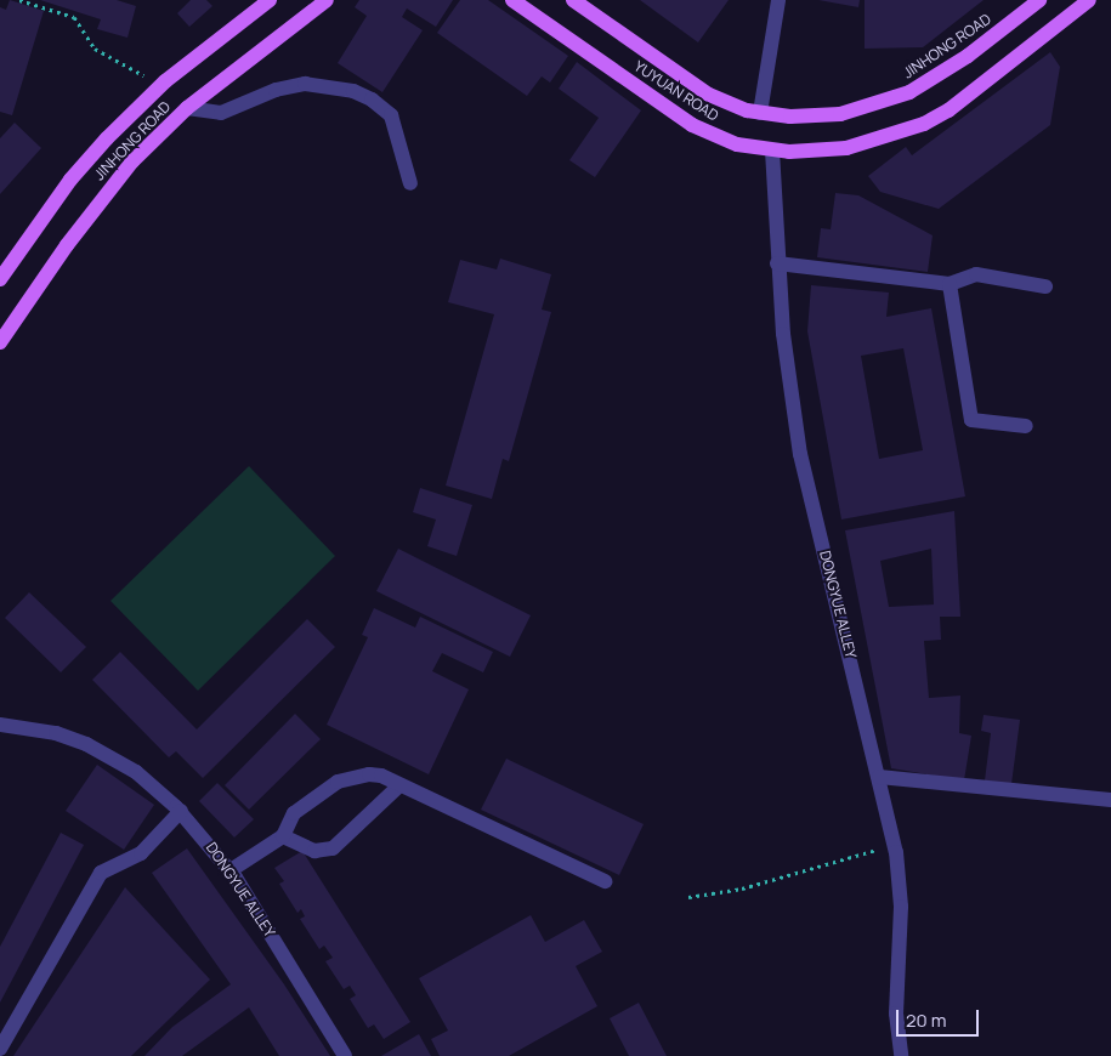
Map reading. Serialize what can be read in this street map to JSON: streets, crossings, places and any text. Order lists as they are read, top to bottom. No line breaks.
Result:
{"streets":{"main road":["JINHONG ROAD","YUYUAN ROAD"],"street":["DONGYUE ALLEY"]},"crossings":[["YUYUAN ROAD","DONGYUE ALLEY"]],"scale_bar":"20 m"}
